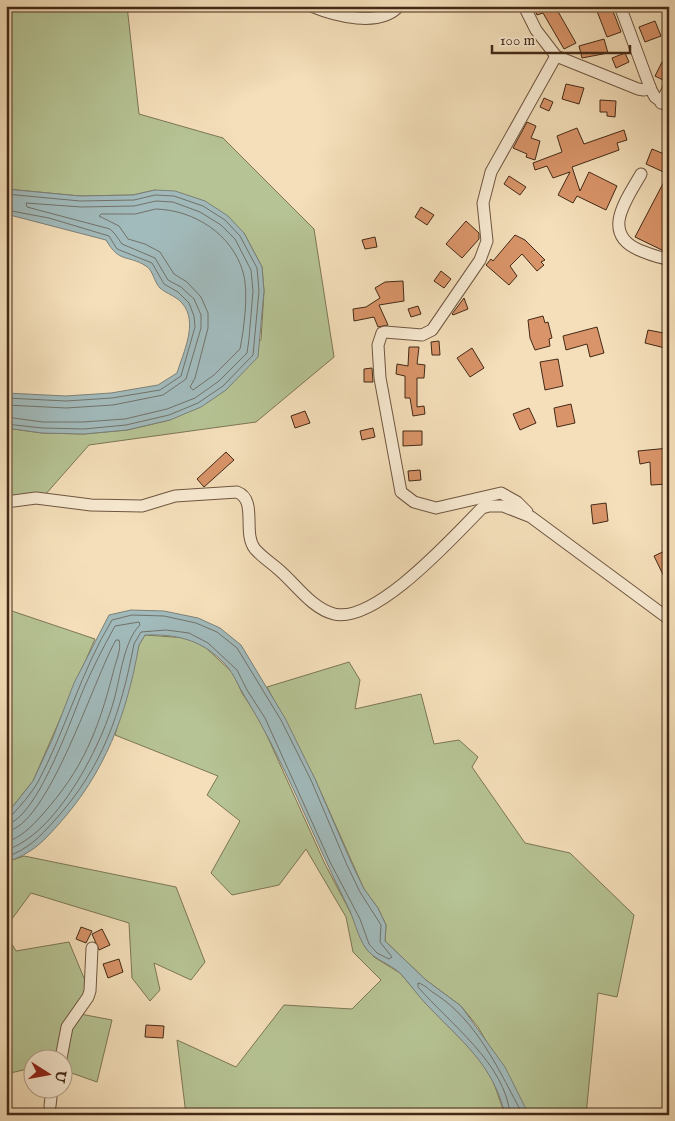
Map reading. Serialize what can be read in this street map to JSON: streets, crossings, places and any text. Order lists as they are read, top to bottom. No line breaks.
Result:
{"scale_bar":"100 m","north":"right"}
